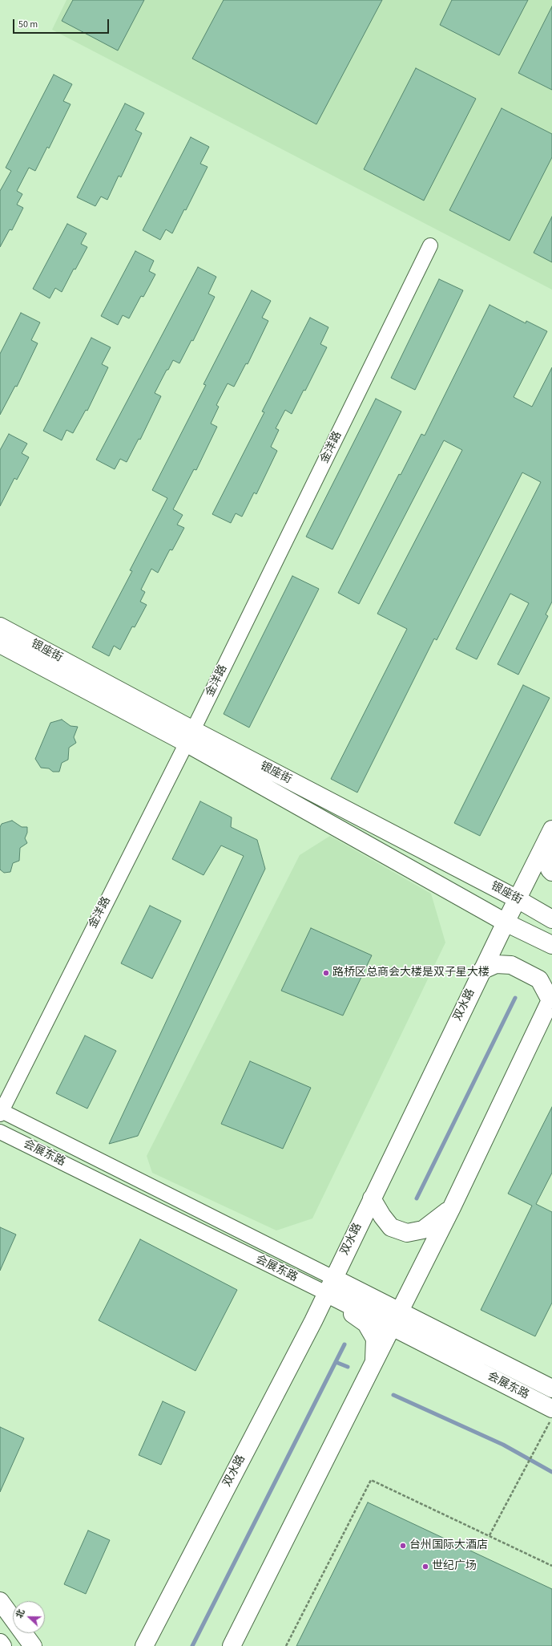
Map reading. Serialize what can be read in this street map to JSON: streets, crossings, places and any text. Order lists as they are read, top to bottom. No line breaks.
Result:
{"streets":{"main road":["银座街","双水路","会展东路"],"street":["金洋路"]},"crossings":[["金洋路","银座街"],["金洋路","会展东路"],["银座街","双水路"],["双水路","会展东路"]],"places":["路桥区总商会大楼是双子星大楼","台州国际大酒店","世纪广场"],"scale_bar":"50 m","north":"left"}
